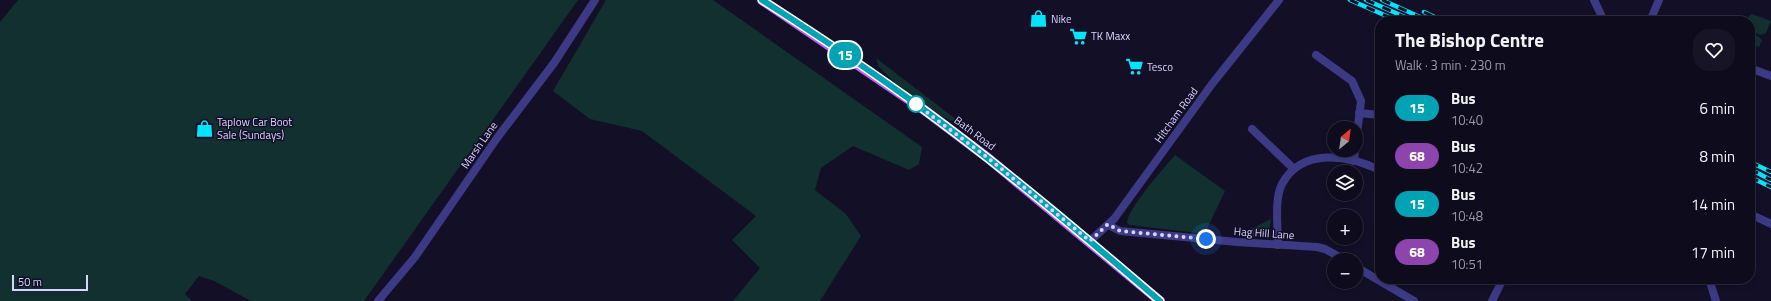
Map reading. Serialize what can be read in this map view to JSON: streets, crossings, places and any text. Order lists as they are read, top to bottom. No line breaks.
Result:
{"streets":{"main road":["Bath Road"],"street":["Hitcham Road","Marsh Lane","Hag Hill Lane"]},"crossings":[["Hitcham Road","Bath Road"],["Hitcham Road","Hag Hill Lane"]],"places":{"shop":["Nike","Taplow Car Boot Sale (Sundays)"],"supermarket":["TK Maxx","Tesco"]},"lines":["bus line 15"],"scale_bar":"50 m","north":"top right","page":{"on_map":"15","heading":["The Bishop Centre","Walk · 3 min · 230 m"],"list":[{"mark":"15","name":"Bus","note":"10:40","value":"6 min"},{"mark":"68","name":"Bus","note":"10:42","value":"8 min"},{"mark":"15","name":"Bus","note":"10:48","value":"14 min"},{"mark":"68","name":"Bus","note":"10:51","value":"17 min"}],"map_buttons":["+","−"],"scale":"50 m"}}
